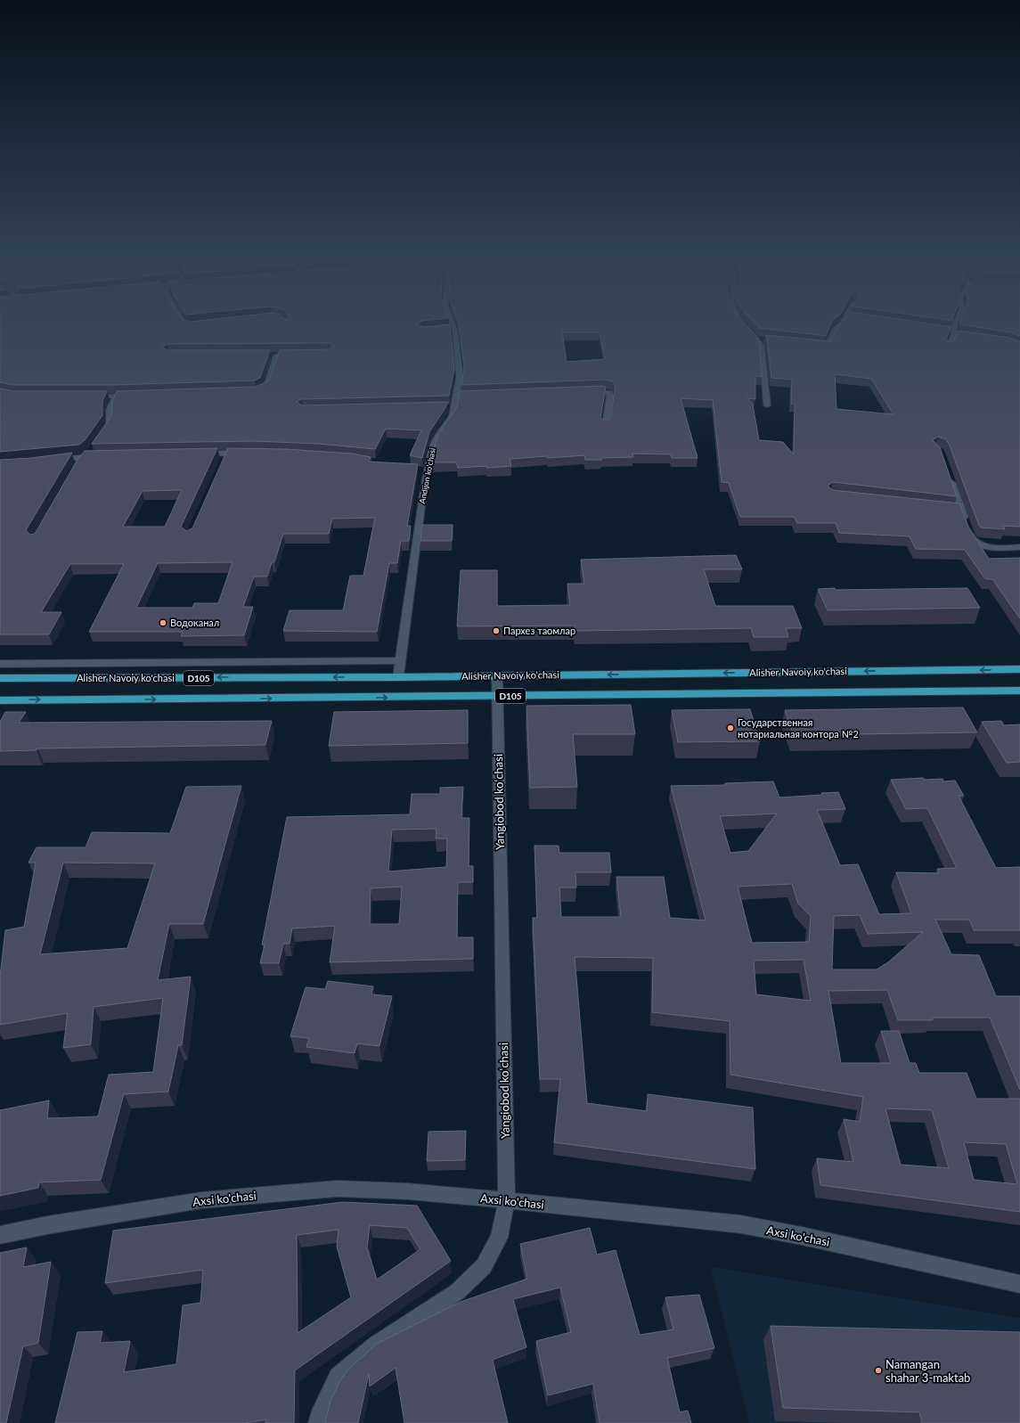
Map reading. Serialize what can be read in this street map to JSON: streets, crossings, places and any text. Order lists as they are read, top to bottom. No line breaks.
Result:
{"streets":{"main road":["Alisher Navoiy ko'chasi","D105"],"street":["Andijon ko'chasi","Yangiobod koʻchasi","Axsi ko'chasi"]},"crossings":[["Andijon ko'chasi","Alisher Navoiy ko'chasi"],["Alisher Navoiy ko'chasi","Yangiobod koʻchasi"],["Yangiobod koʻchasi","Axsi ko'chasi"]],"places":["Водоканал","Пархез таомлар","Государственная нотариальная контора №2","Namangan shahar 3-maktab"]}
